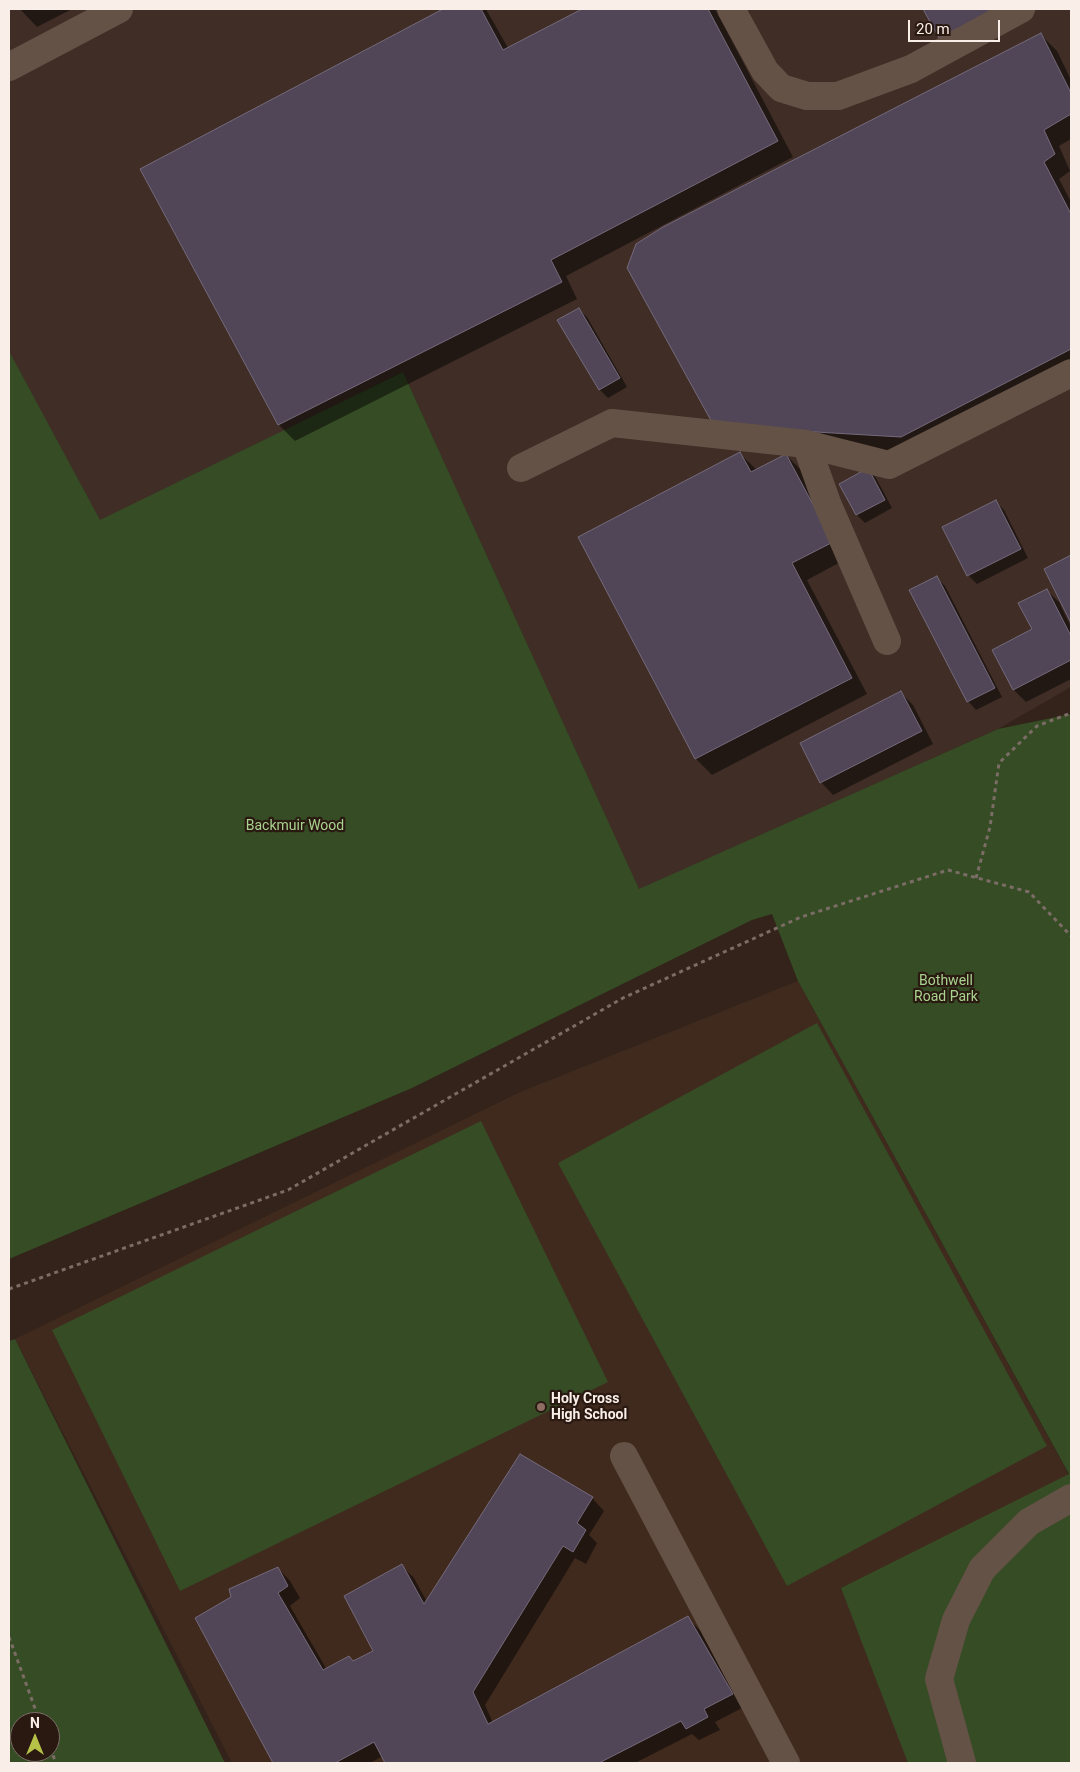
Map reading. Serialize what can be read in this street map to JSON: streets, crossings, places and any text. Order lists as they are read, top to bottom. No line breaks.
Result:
{"parks":["Backmuir Wood","Bothwell Road Park"],"places":["Holy Cross High School"],"scale_bar":"20 m","north":"top"}
